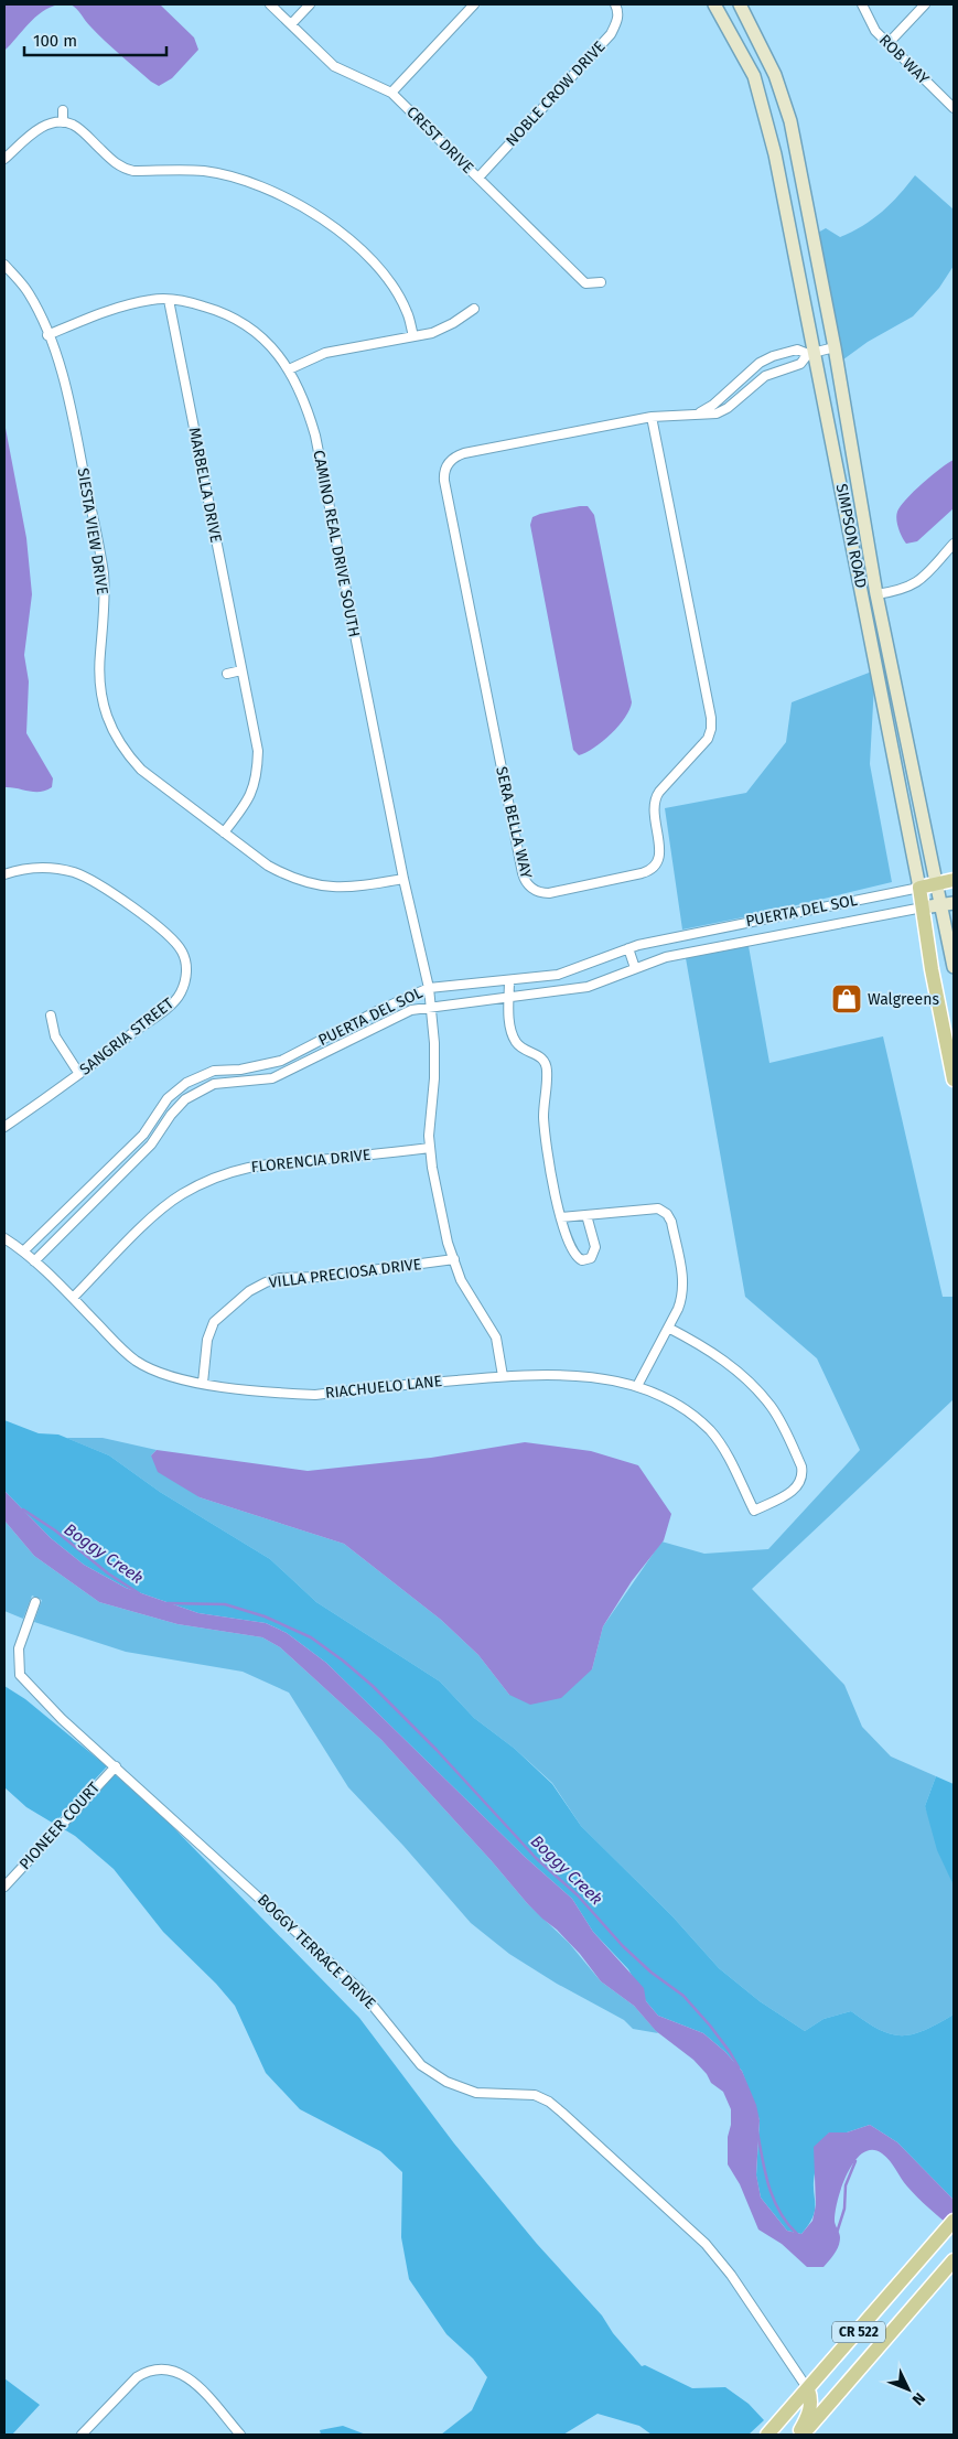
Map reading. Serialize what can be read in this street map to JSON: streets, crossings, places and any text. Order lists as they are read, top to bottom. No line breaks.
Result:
{"streets":{"main road":["SIMPSON ROAD","CR 522"],"street":["ROB WAY","NOBLE CROW DRIVE","CREST DRIVE","MARBELLA DRIVE","SIESTA VIEW DRIVE","CAMINO REAL DRIVE SOUTH","SERA BELLA WAY","PUERTA DEL SOL","SANGRIA STREET","FLORENCIA DRIVE","VILLA PRECIOSA DRIVE","RIACHUELO LANE","PIONEER COURT","BOGGY TERRACE DRIVE"]},"crossings":[["NOBLE CROW DRIVE","CREST DRIVE"],["MARBELLA DRIVE","SIESTA VIEW DRIVE"],["MARBELLA DRIVE","CAMINO REAL DRIVE SOUTH"],["SIESTA VIEW DRIVE","CAMINO REAL DRIVE SOUTH"],["SIMPSON ROAD","SERA BELLA WAY"],["SIMPSON ROAD","PUERTA DEL SOL"],["CAMINO REAL DRIVE SOUTH","PUERTA DEL SOL"],["CAMINO REAL DRIVE SOUTH","FLORENCIA DRIVE"],["CAMINO REAL DRIVE SOUTH","VILLA PRECIOSA DRIVE"],["CAMINO REAL DRIVE SOUTH","RIACHUELO LANE"],["PUERTA DEL SOL","RIACHUELO LANE"],["FLORENCIA DRIVE","RIACHUELO LANE"],["VILLA PRECIOSA DRIVE","RIACHUELO LANE"],["PIONEER COURT","BOGGY TERRACE DRIVE"],["BOGGY TERRACE DRIVE","CR 522"]],"water":["Boggy Creek"],"places":{"shop":["Walgreens"]},"scale_bar":"100 m","north":"bottom right"}
